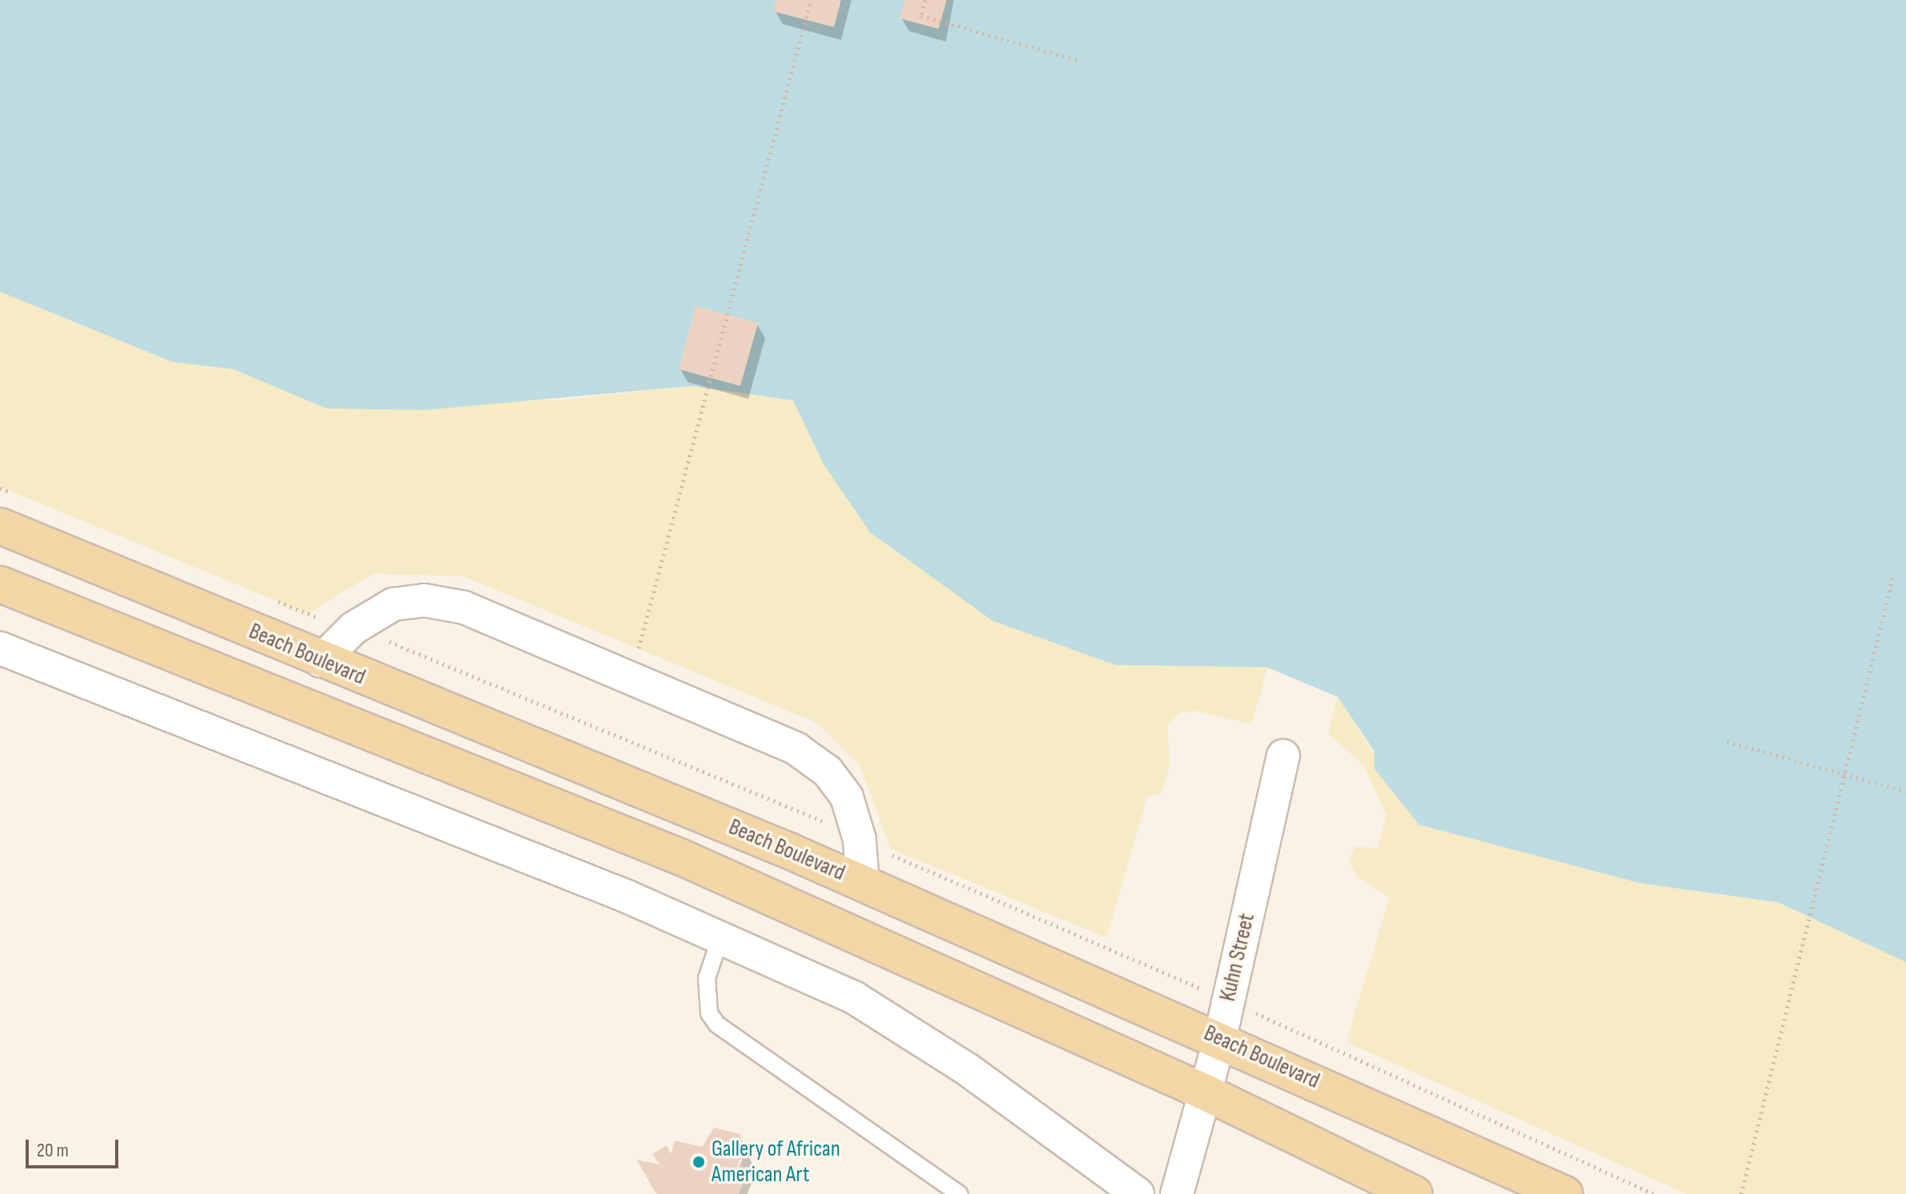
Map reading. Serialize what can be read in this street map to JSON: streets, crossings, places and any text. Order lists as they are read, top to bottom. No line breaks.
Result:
{"streets":{"main road":["Beach Boulevard"],"street":["Kuhn Street"]},"crossings":[["Beach Boulevard","Kuhn Street"]],"places":["Gallery of African American Art"],"scale_bar":"20 m"}
